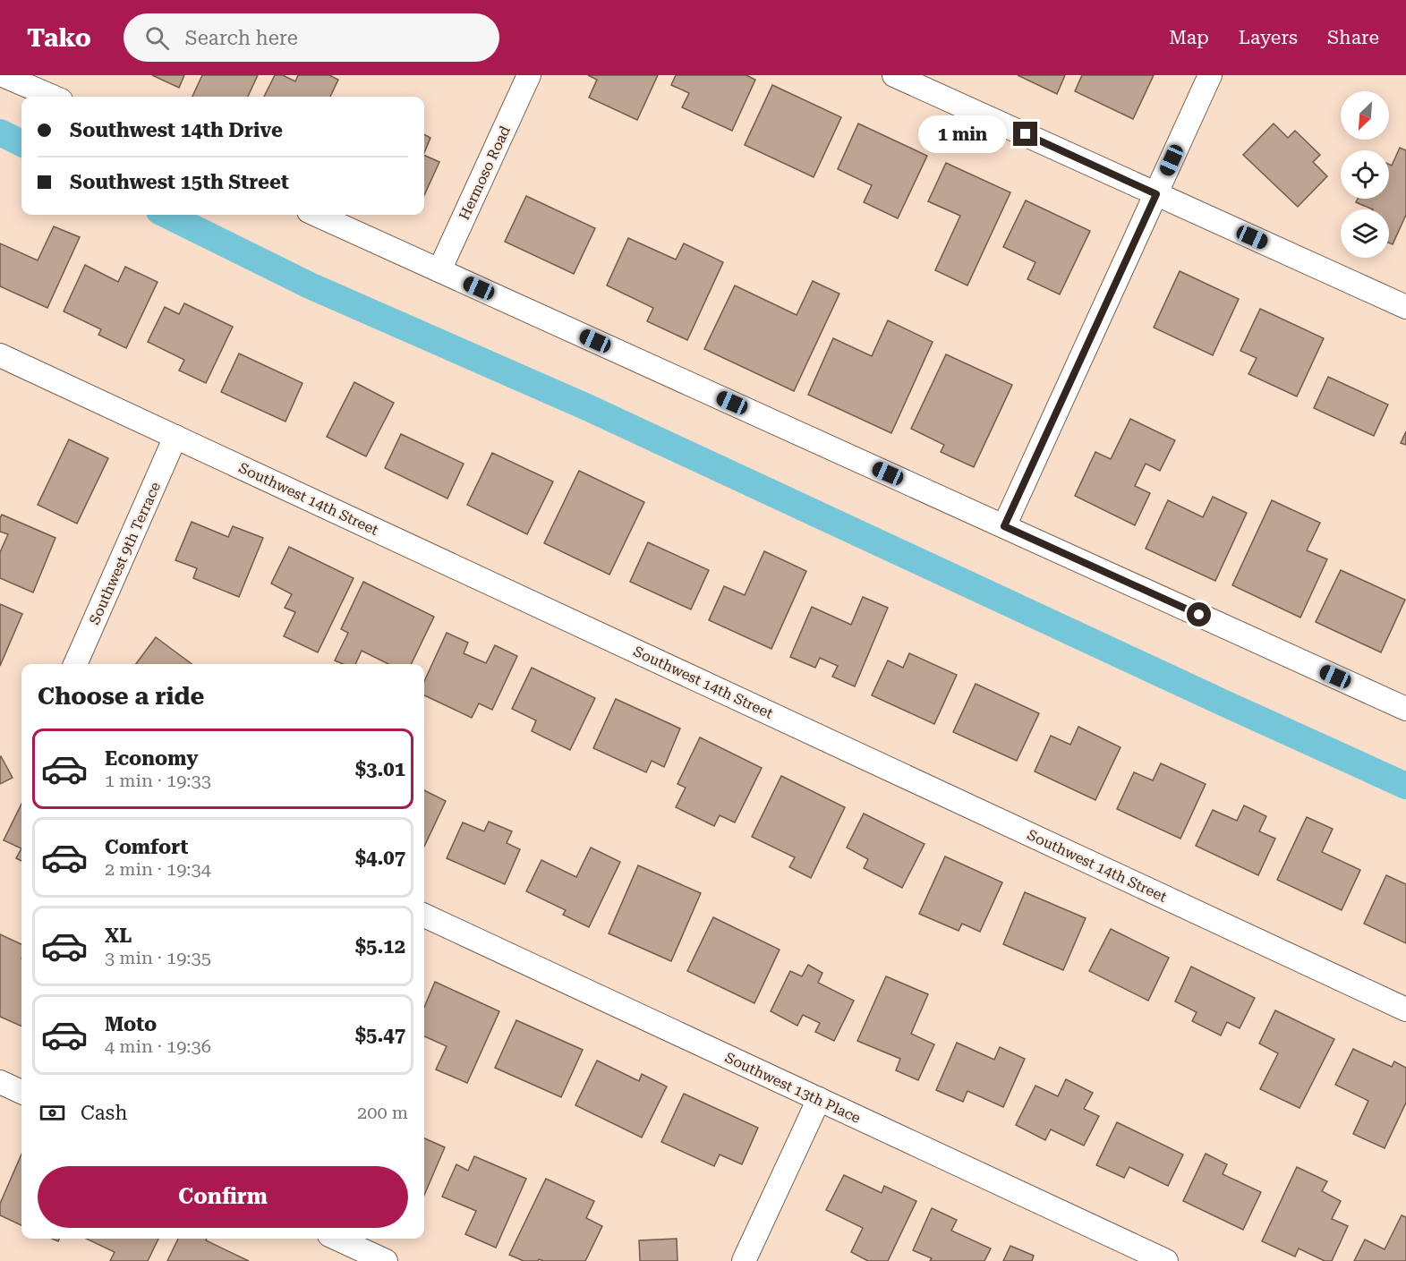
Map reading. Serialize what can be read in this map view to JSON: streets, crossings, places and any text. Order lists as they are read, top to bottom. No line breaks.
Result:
{"streets":{"street":["Hermoso Road","Southwest 14th Street","Southwest 9th Terrace","Southwest 13th Place"]},"crossings":[["Southwest 14th Street","Southwest 9th Terrace"]],"north":"bottom left","page":{"header":"Tako","search":"Search here","nav":["Map","Layers","Share"],"banner":["Southwest 14th Drive","Southwest 15th Street"],"bubble":"1 min","heading":"Choose a ride","list":[{"name":"Economy","note":"1 min · 19:33","value":"$3.01"},{"name":"Comfort","note":"2 min · 19:34","value":"$4.07"},{"name":"XL","note":"3 min · 19:35","value":"$5.12"},{"name":"Moto","note":"4 min · 19:36","value":"$5.47"}],"pay":["Cash","200 m"],"buttons":"Confirm"}}
